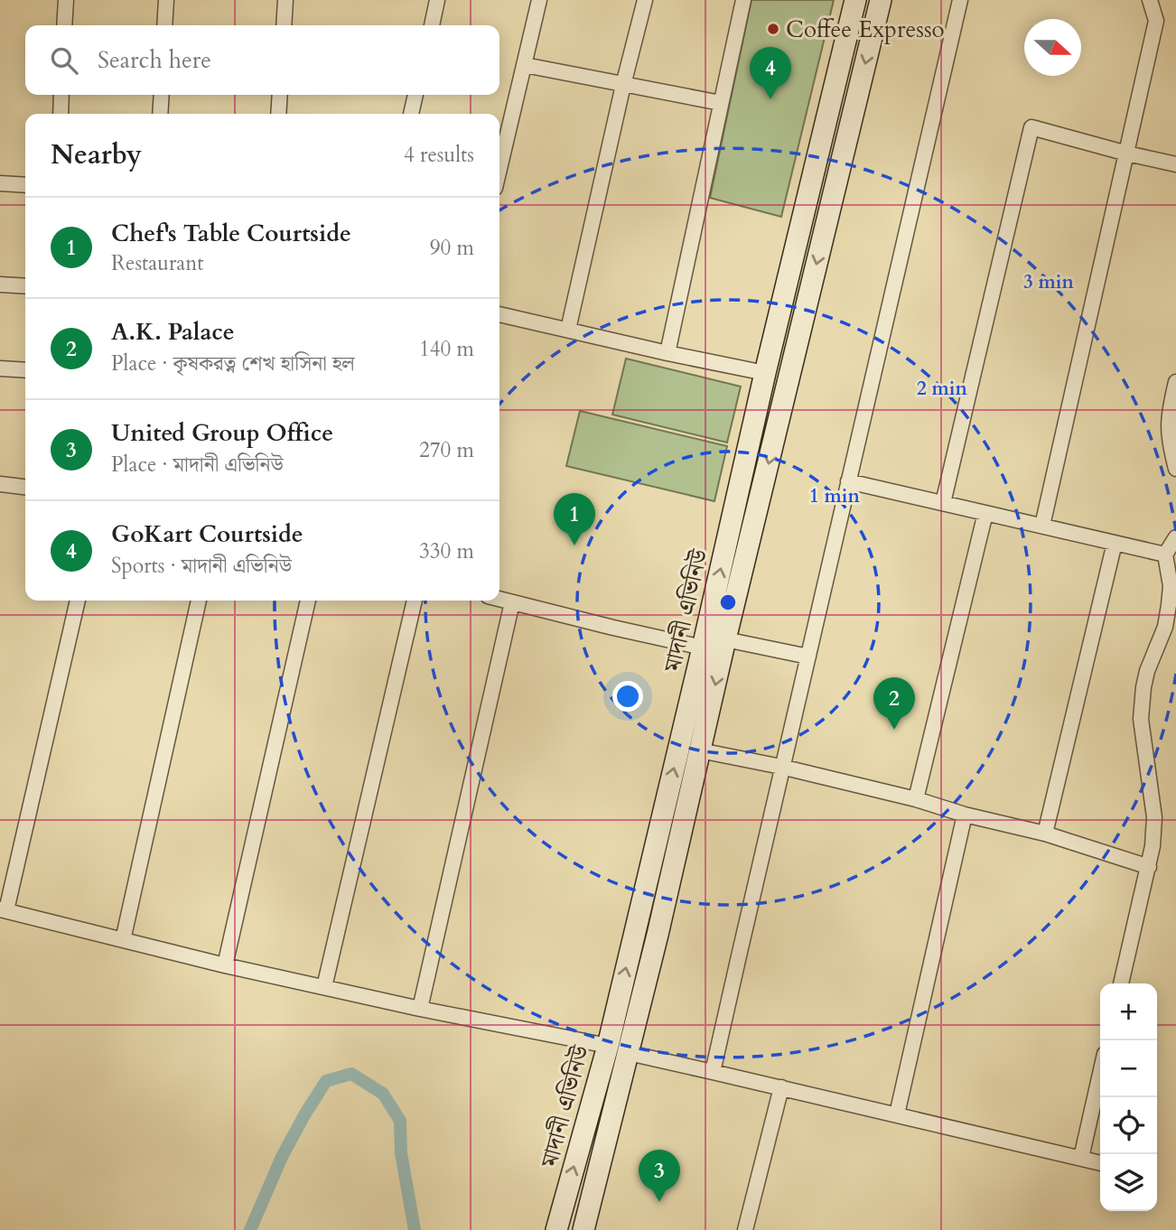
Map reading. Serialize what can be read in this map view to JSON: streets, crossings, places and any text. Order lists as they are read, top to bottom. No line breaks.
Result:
{"streets":{"main road":["মাদানী এভিনিউ"]},"places":["Coffee Expresso"],"north":"right","page":{"search":"Search here","pins":["4","1","2","3"],"heading":["Nearby","4 results"],"list":[{"mark":"1","name":"Chef's Table Courtside","note":"Restaurant","value":"90 m"},{"mark":"2","name":"A.K. Palace","note":"Place · কৃষকরত্ন শেখ হাসিনা হল","value":"140 m"},{"mark":"3","name":"United Group Office","note":"Place · মাদানী এভিনিউ","value":"270 m"},{"mark":"4","name":"GoKart Courtside","note":"Sports · মাদানী এভিনিউ","value":"330 m"}],"map_buttons":["+","−"]},"rings":["3 min","2 min","1 min"]}
